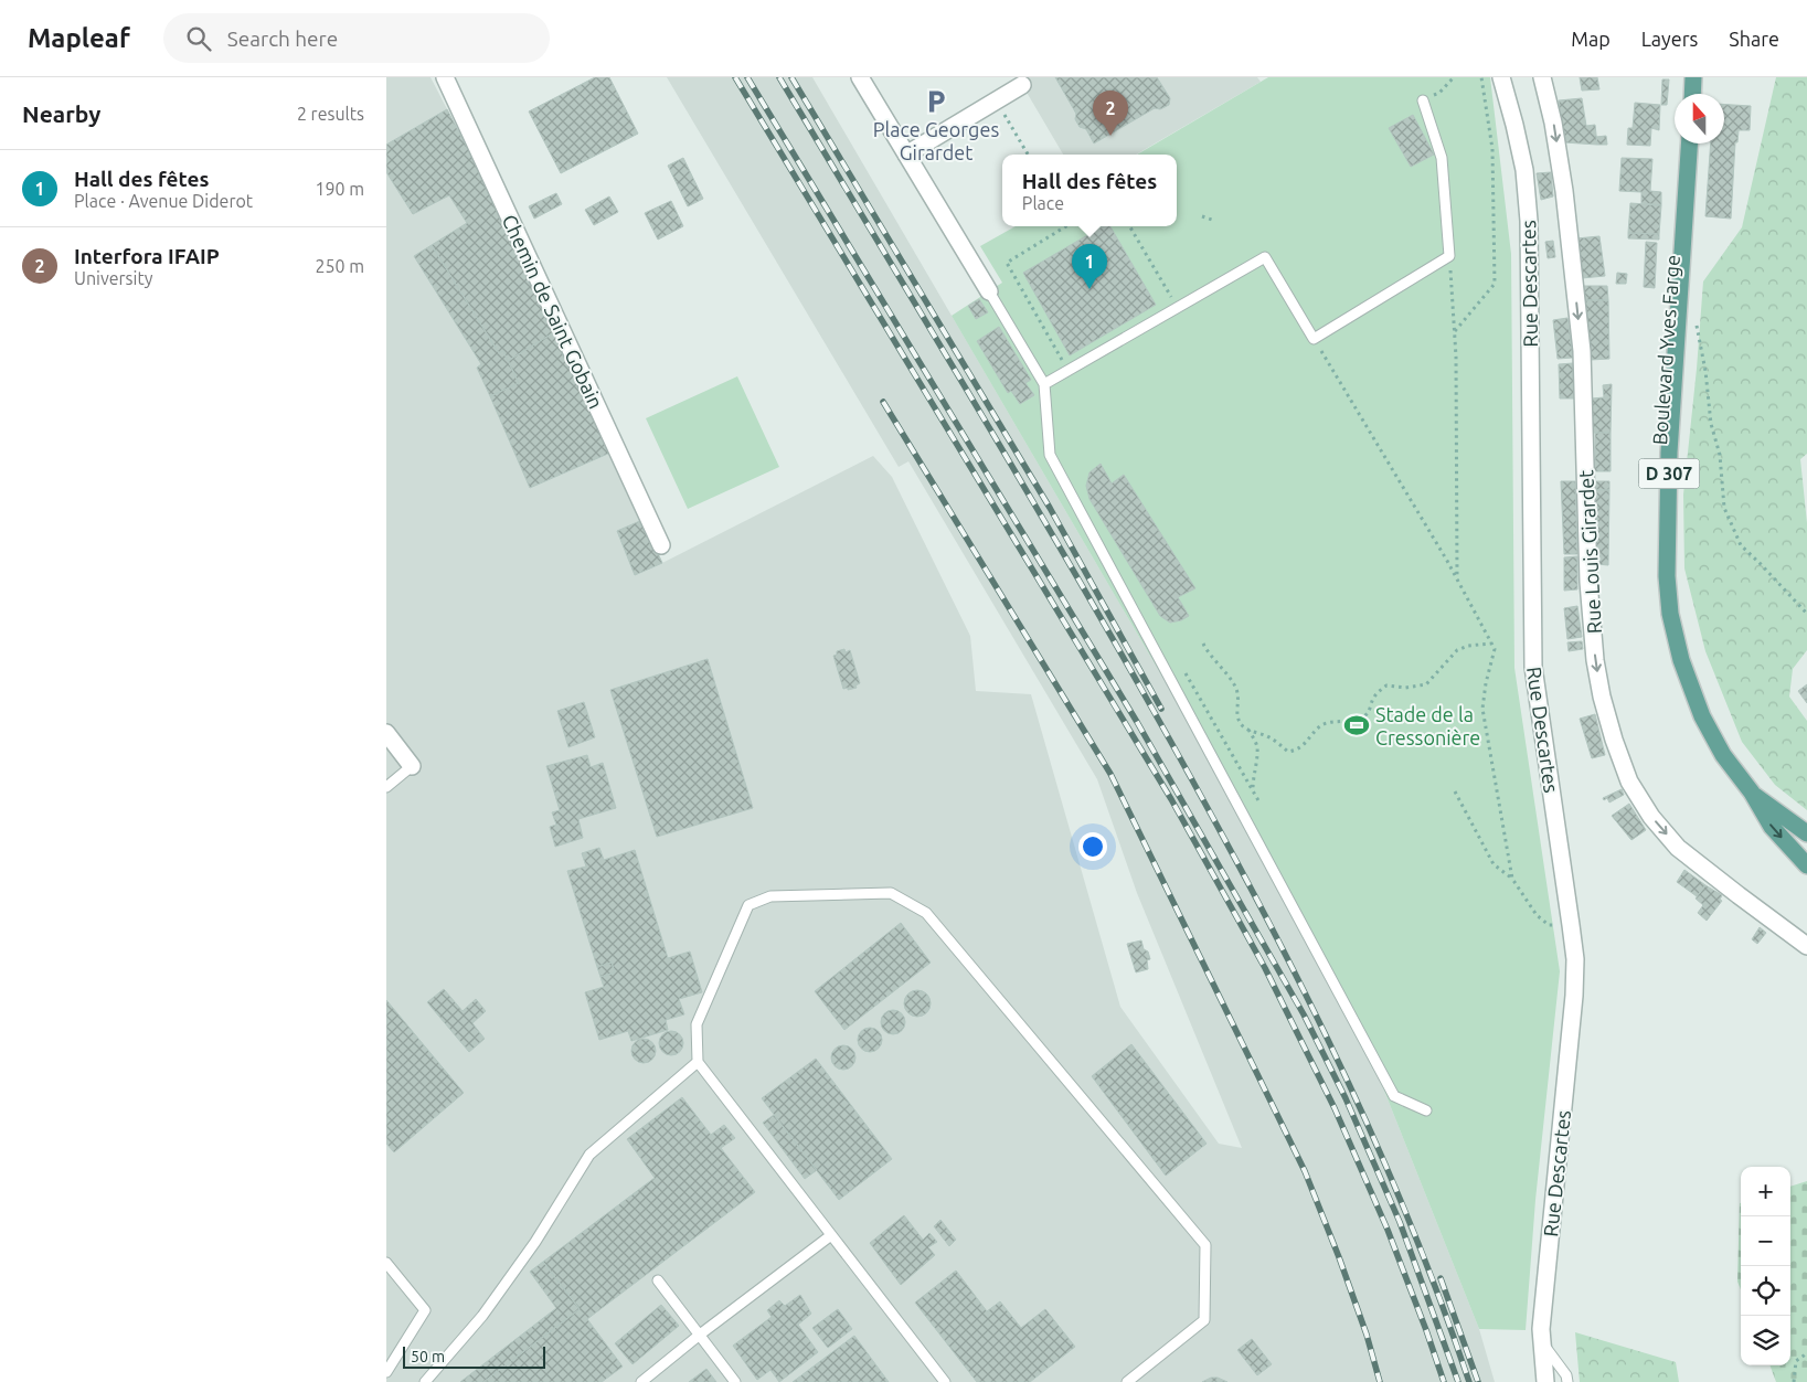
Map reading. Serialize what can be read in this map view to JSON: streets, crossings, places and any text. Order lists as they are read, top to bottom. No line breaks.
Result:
{"streets":{"main road":["Boulevard Yves Farge","D 307"],"street":["Rue Descartes","Chemin de Saint Gobain","Rue Louis Girardet"]},"one_way":["Rue Louis Girardet"],"places":{"parking":["Place Georges Girardet"],"sports":["Stade de la Cressonière"]},"scale_bar":"50 m","north":"top","page":{"header":"Mapleaf","search":"Search here","nav":["Map","Layers","Share"],"heading":["Nearby","2 results"],"pins":["2","1"],"list":[{"mark":"1","name":"Hall des fêtes","note":"Place · Avenue Diderot","value":"190 m"},{"mark":"2","name":"Interfora IFAIP","note":"University","value":"250 m"}],"popup":["Hall des fêtes","Place"],"map_buttons":["+","−"],"scale":"50 m"}}
